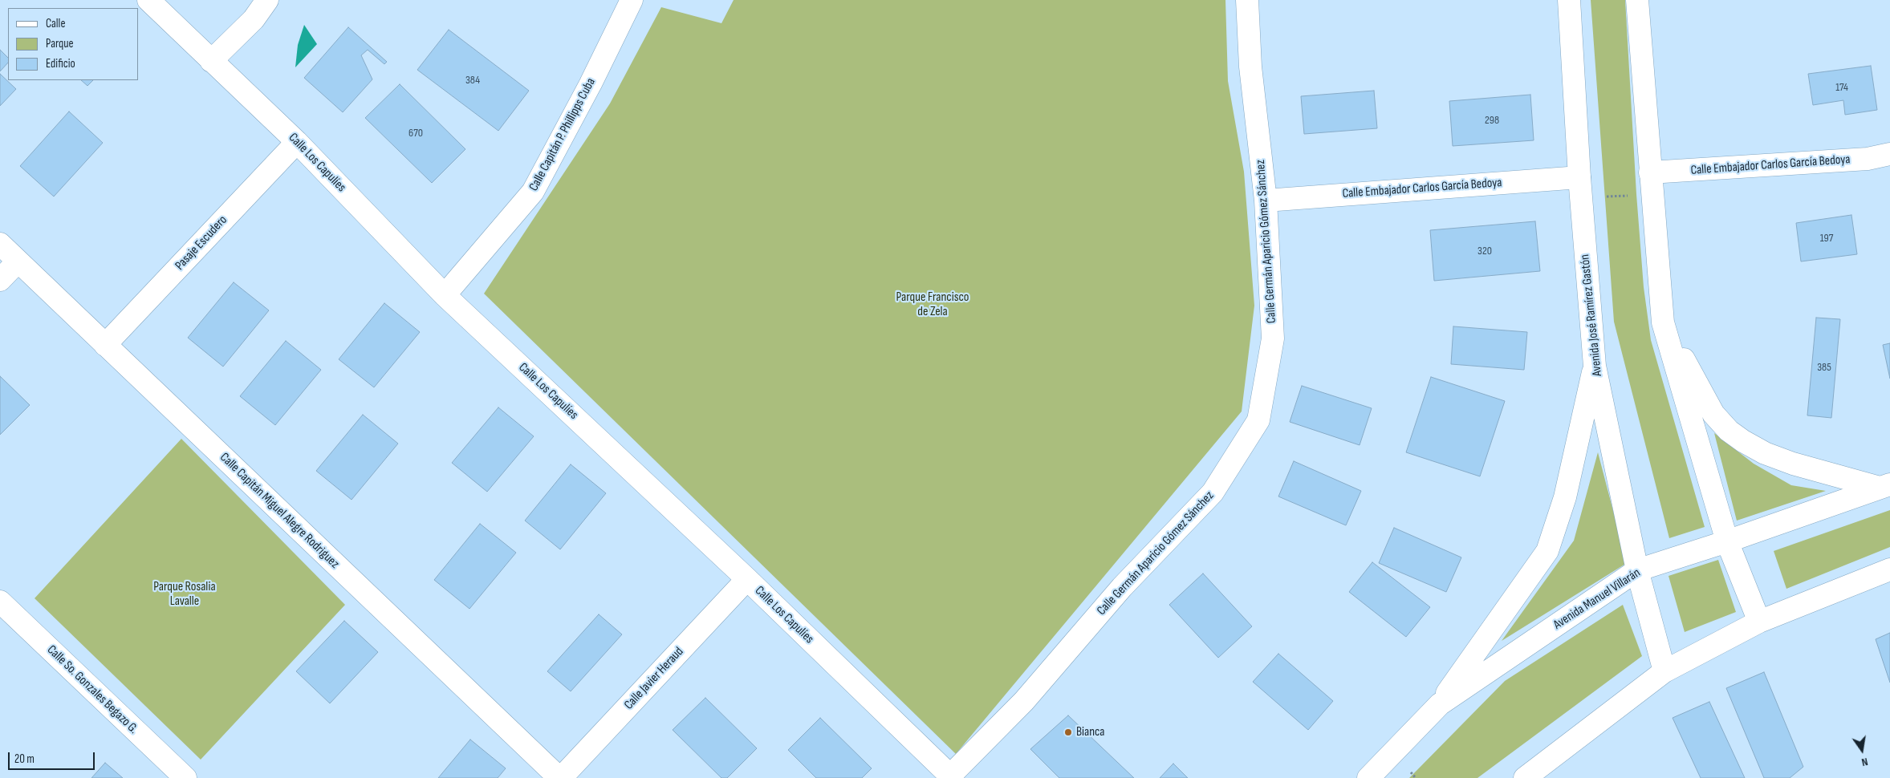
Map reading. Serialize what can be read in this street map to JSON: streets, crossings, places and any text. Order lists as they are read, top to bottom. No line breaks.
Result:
{"streets":{"street":["Calle Capitán P. Phillipps Cuba","Calle Los Capulíes","Calle Embajador Carlos García Bedoya","Calle Germán Aparicio Gómez Sánchez","Pasaje Escudero","Avenida José Ramírez Gastón","Calle Capitán Miguel Alegre Rodriguez","Avenida Manuel Villarán","Calle Javier Heraud","Calle So. Gonzales Begazo G."]},"crossings":[["Calle Capitán P. Phillipps Cuba","Calle Los Capulíes"],["Calle Los Capulíes","Calle Germán Aparicio Gómez Sánchez"],["Calle Los Capulíes","Pasaje Escudero"],["Calle Los Capulíes","Calle Javier Heraud"],["Calle Embajador Carlos García Bedoya","Calle Germán Aparicio Gómez Sánchez"],["Calle Embajador Carlos García Bedoya","Avenida José Ramírez Gastón"],["Pasaje Escudero","Calle Capitán Miguel Alegre Rodriguez"],["Avenida José Ramírez Gastón","Avenida Manuel Villarán"],["Calle Capitán Miguel Alegre Rodriguez","Calle Javier Heraud"]],"parks":["Parque Francisco de Zela","Parque Rosalia Lavalle"],"places":["Bianca"],"house_numbers":["384","174","298","670","197","320","385"],"legend":["Calle","Parque","Edificio"],"scale_bar":"20 m","north":"bottom"}
